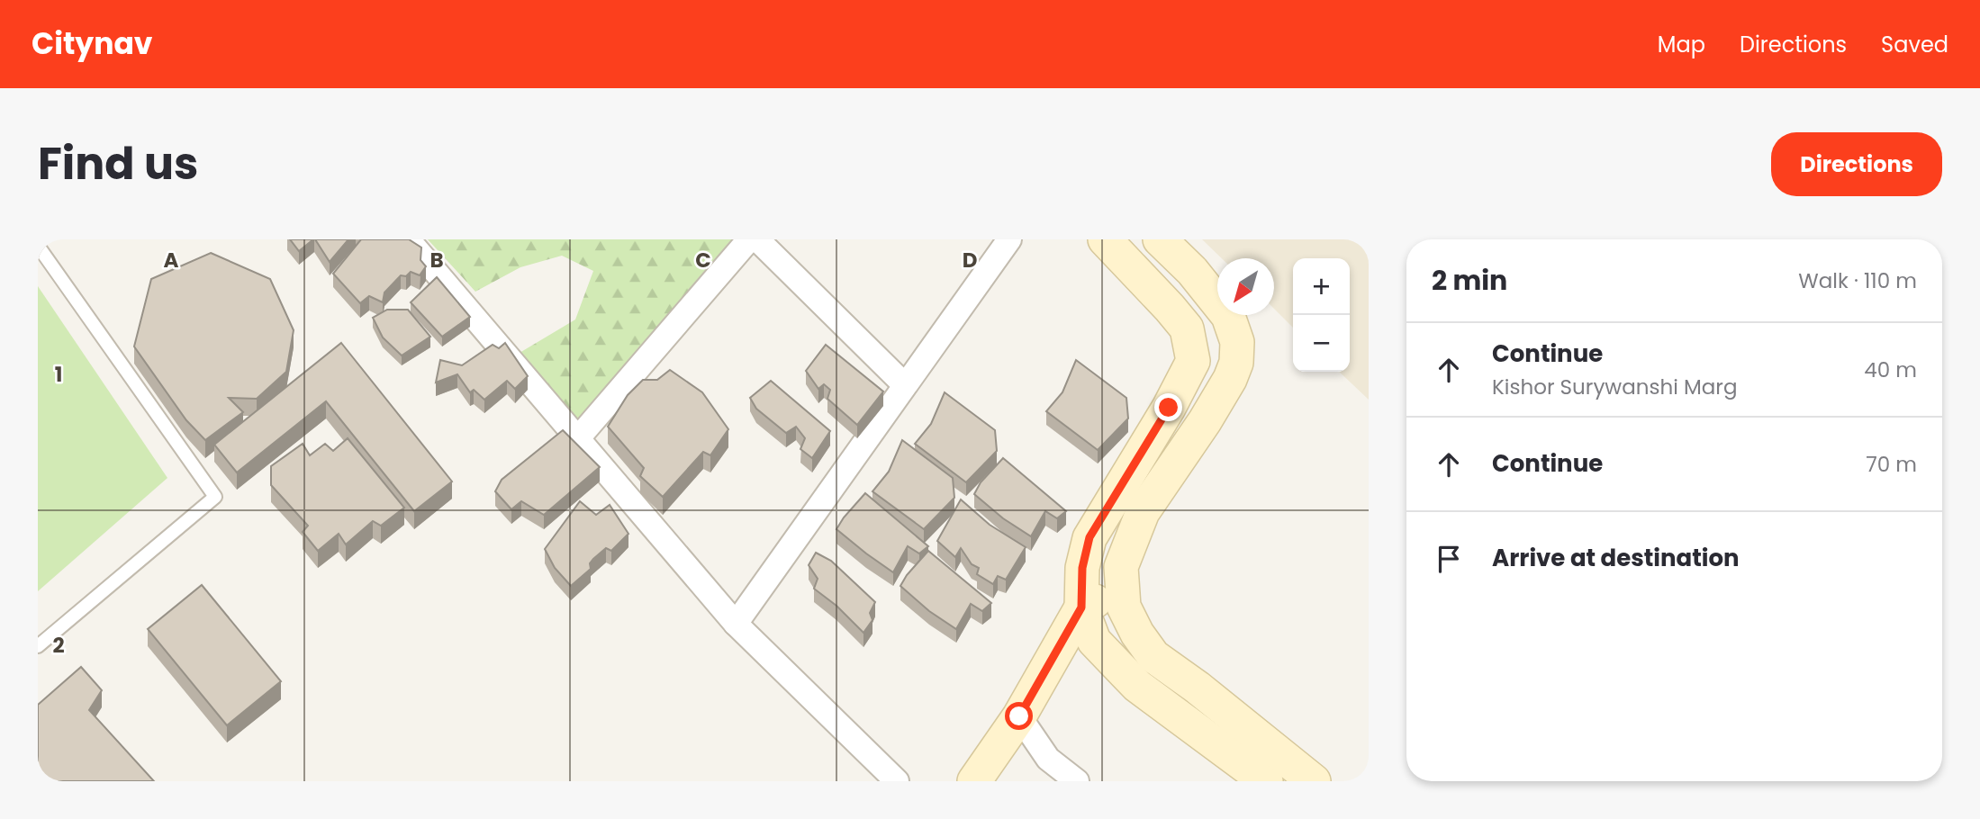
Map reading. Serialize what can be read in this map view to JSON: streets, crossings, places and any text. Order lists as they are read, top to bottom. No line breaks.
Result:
{"north":"bottom left","page":{"header":"Citynav","nav":["Map","Directions","Saved"],"title":"Find us","buttons":"Directions","heading":["2 min","Walk · 110 m"],"map_buttons":["+","−"],"list":[["Continue","Kishor Surywanshi Marg","40 m"],["Continue","70 m"],"Arrive at destination"]},"grid":{"columns":["A","B","C","D"],"rows":["1","2"]}}
